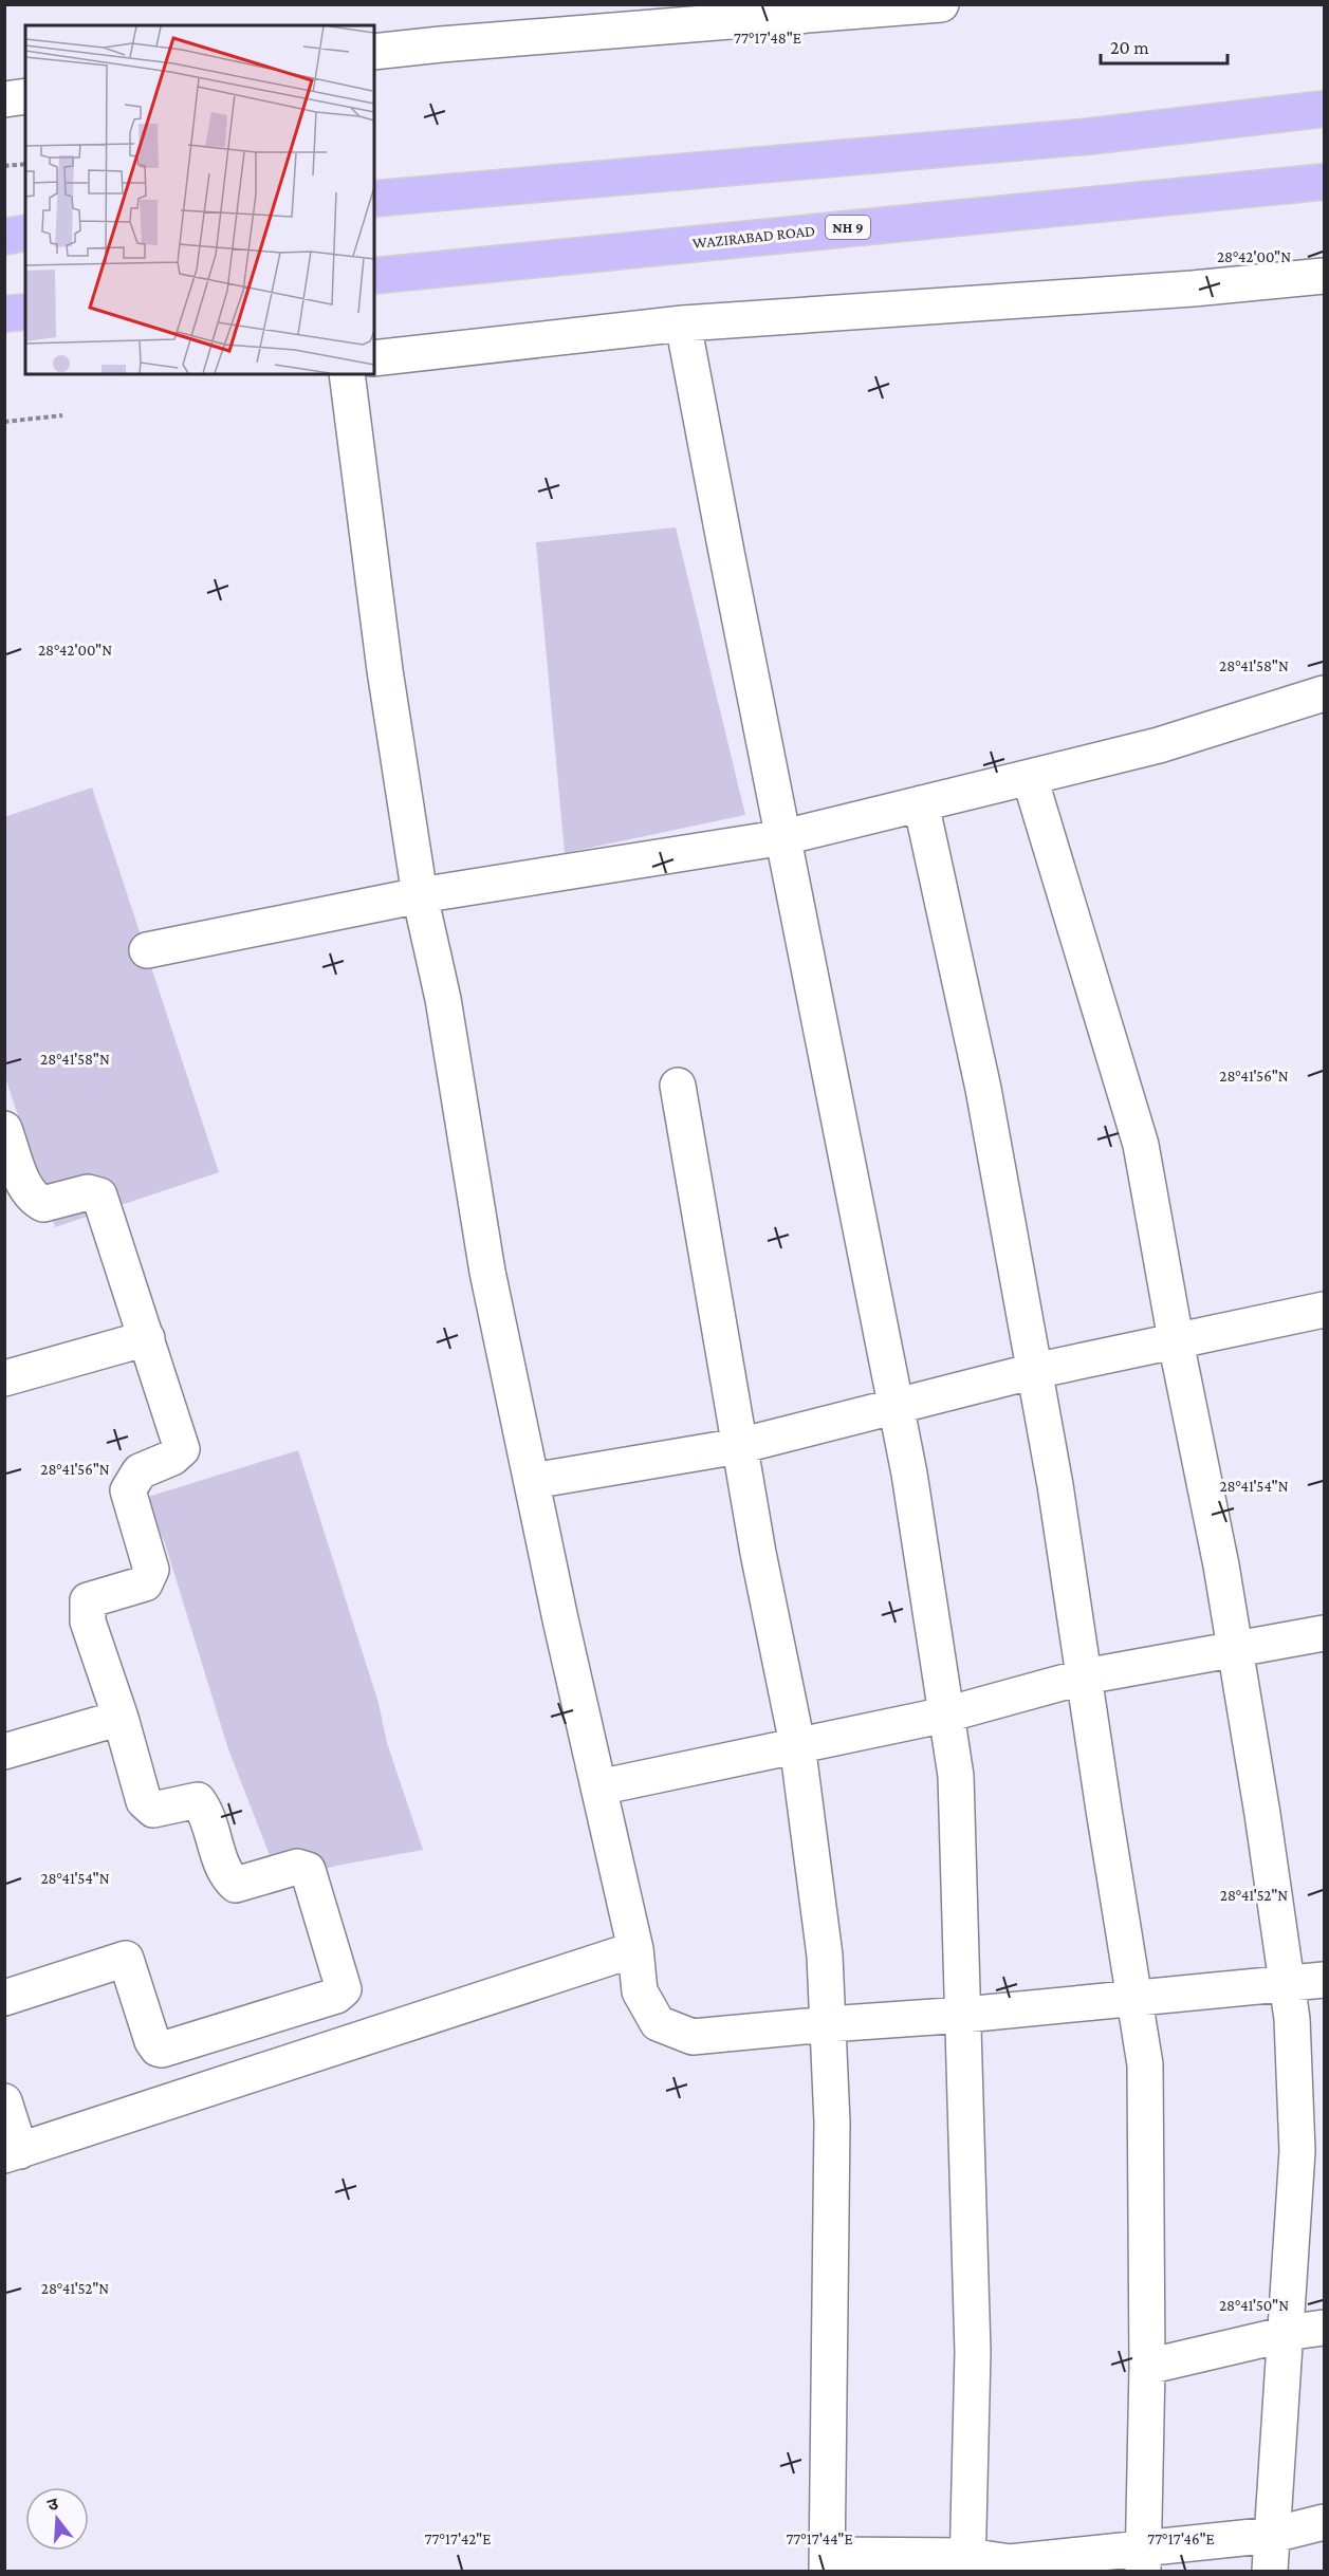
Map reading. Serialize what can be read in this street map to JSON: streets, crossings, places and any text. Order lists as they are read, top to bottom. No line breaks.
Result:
{"streets":{"highway":["NH 9","WAZIRABAD ROAD"]},"scale_bar":"20 m","north":"top","coordinates":["77°17'48\"E","28°42'00\"N","28°41'58\"N","28°41'56\"N","28°41'54\"N","28°41'52\"N","28°41'50\"N","77°17'42\"E","77°17'44\"E","77°17'46\"E"]}
